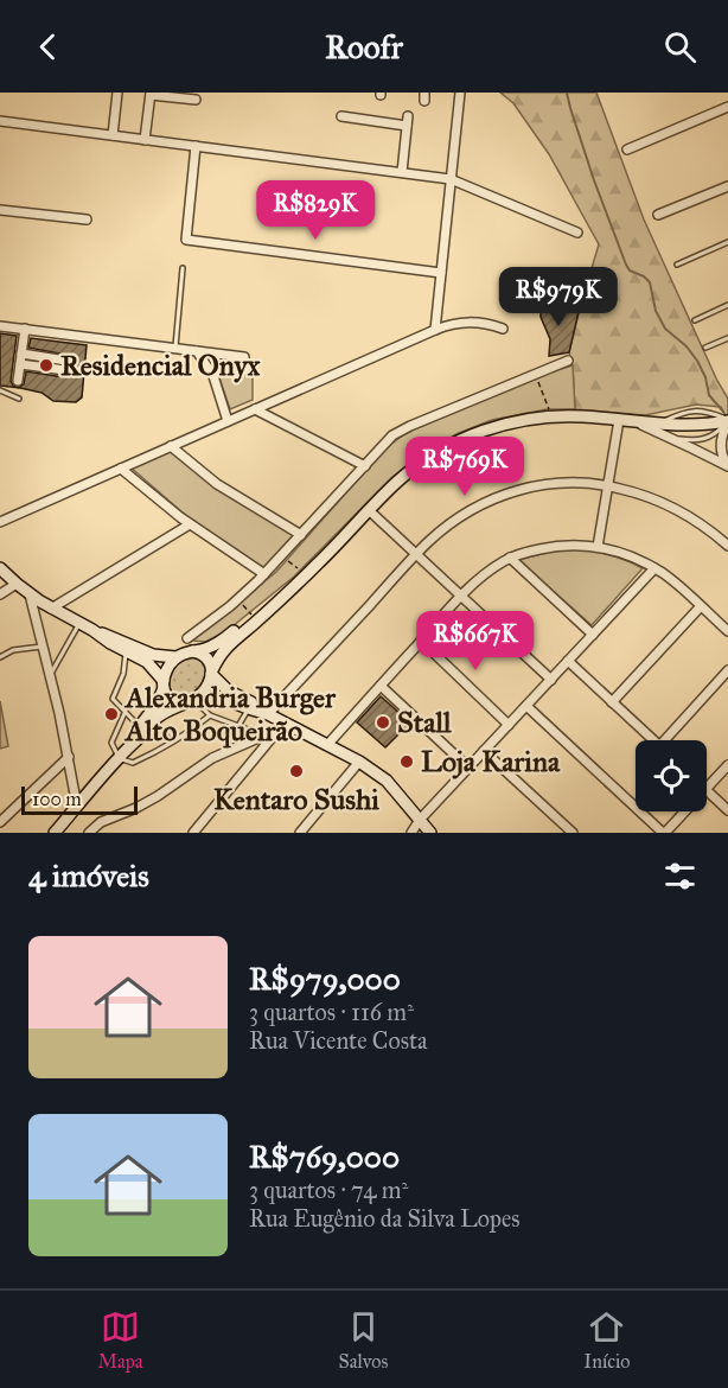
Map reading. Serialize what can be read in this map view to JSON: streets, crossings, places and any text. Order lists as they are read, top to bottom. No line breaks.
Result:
{"places":["Residencial Onyx","Alexandria Burger Alto Boqueirão","Stall","Loja Karina","Kentaro Sushi"],"scale_bar":"100 m","page":{"header":"Roofr","price":["R$829K","R$979K","R$769K","R$667K"],"scale":"100 m","heading":"4 imóveis","list":[{"name":"R$979,000","note":"3 quartos · 116 m² · Rua Vicente Costa"},{"name":"R$769,000","note":"3 quartos · 74 m² · Rua Eugênio da Silva Lopes"}],"tabs":["Mapa","Salvos","Início"]}}
